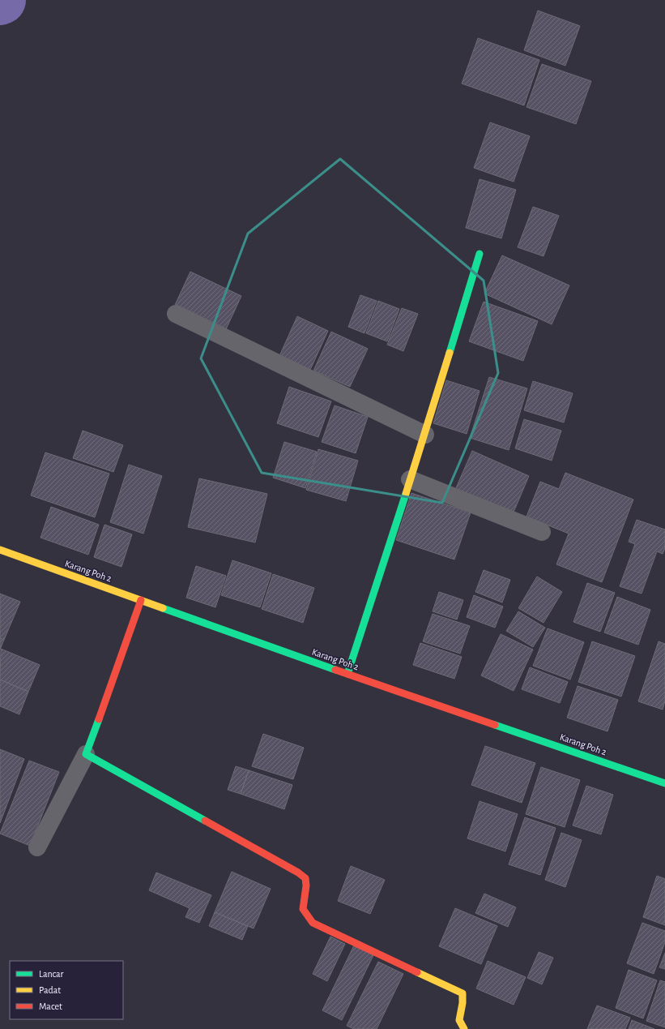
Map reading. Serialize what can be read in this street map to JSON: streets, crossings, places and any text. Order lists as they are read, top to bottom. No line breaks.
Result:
{"streets":{"street":["Karang Poh 2"]},"legend":["Lancar","Padat","Macet"]}
